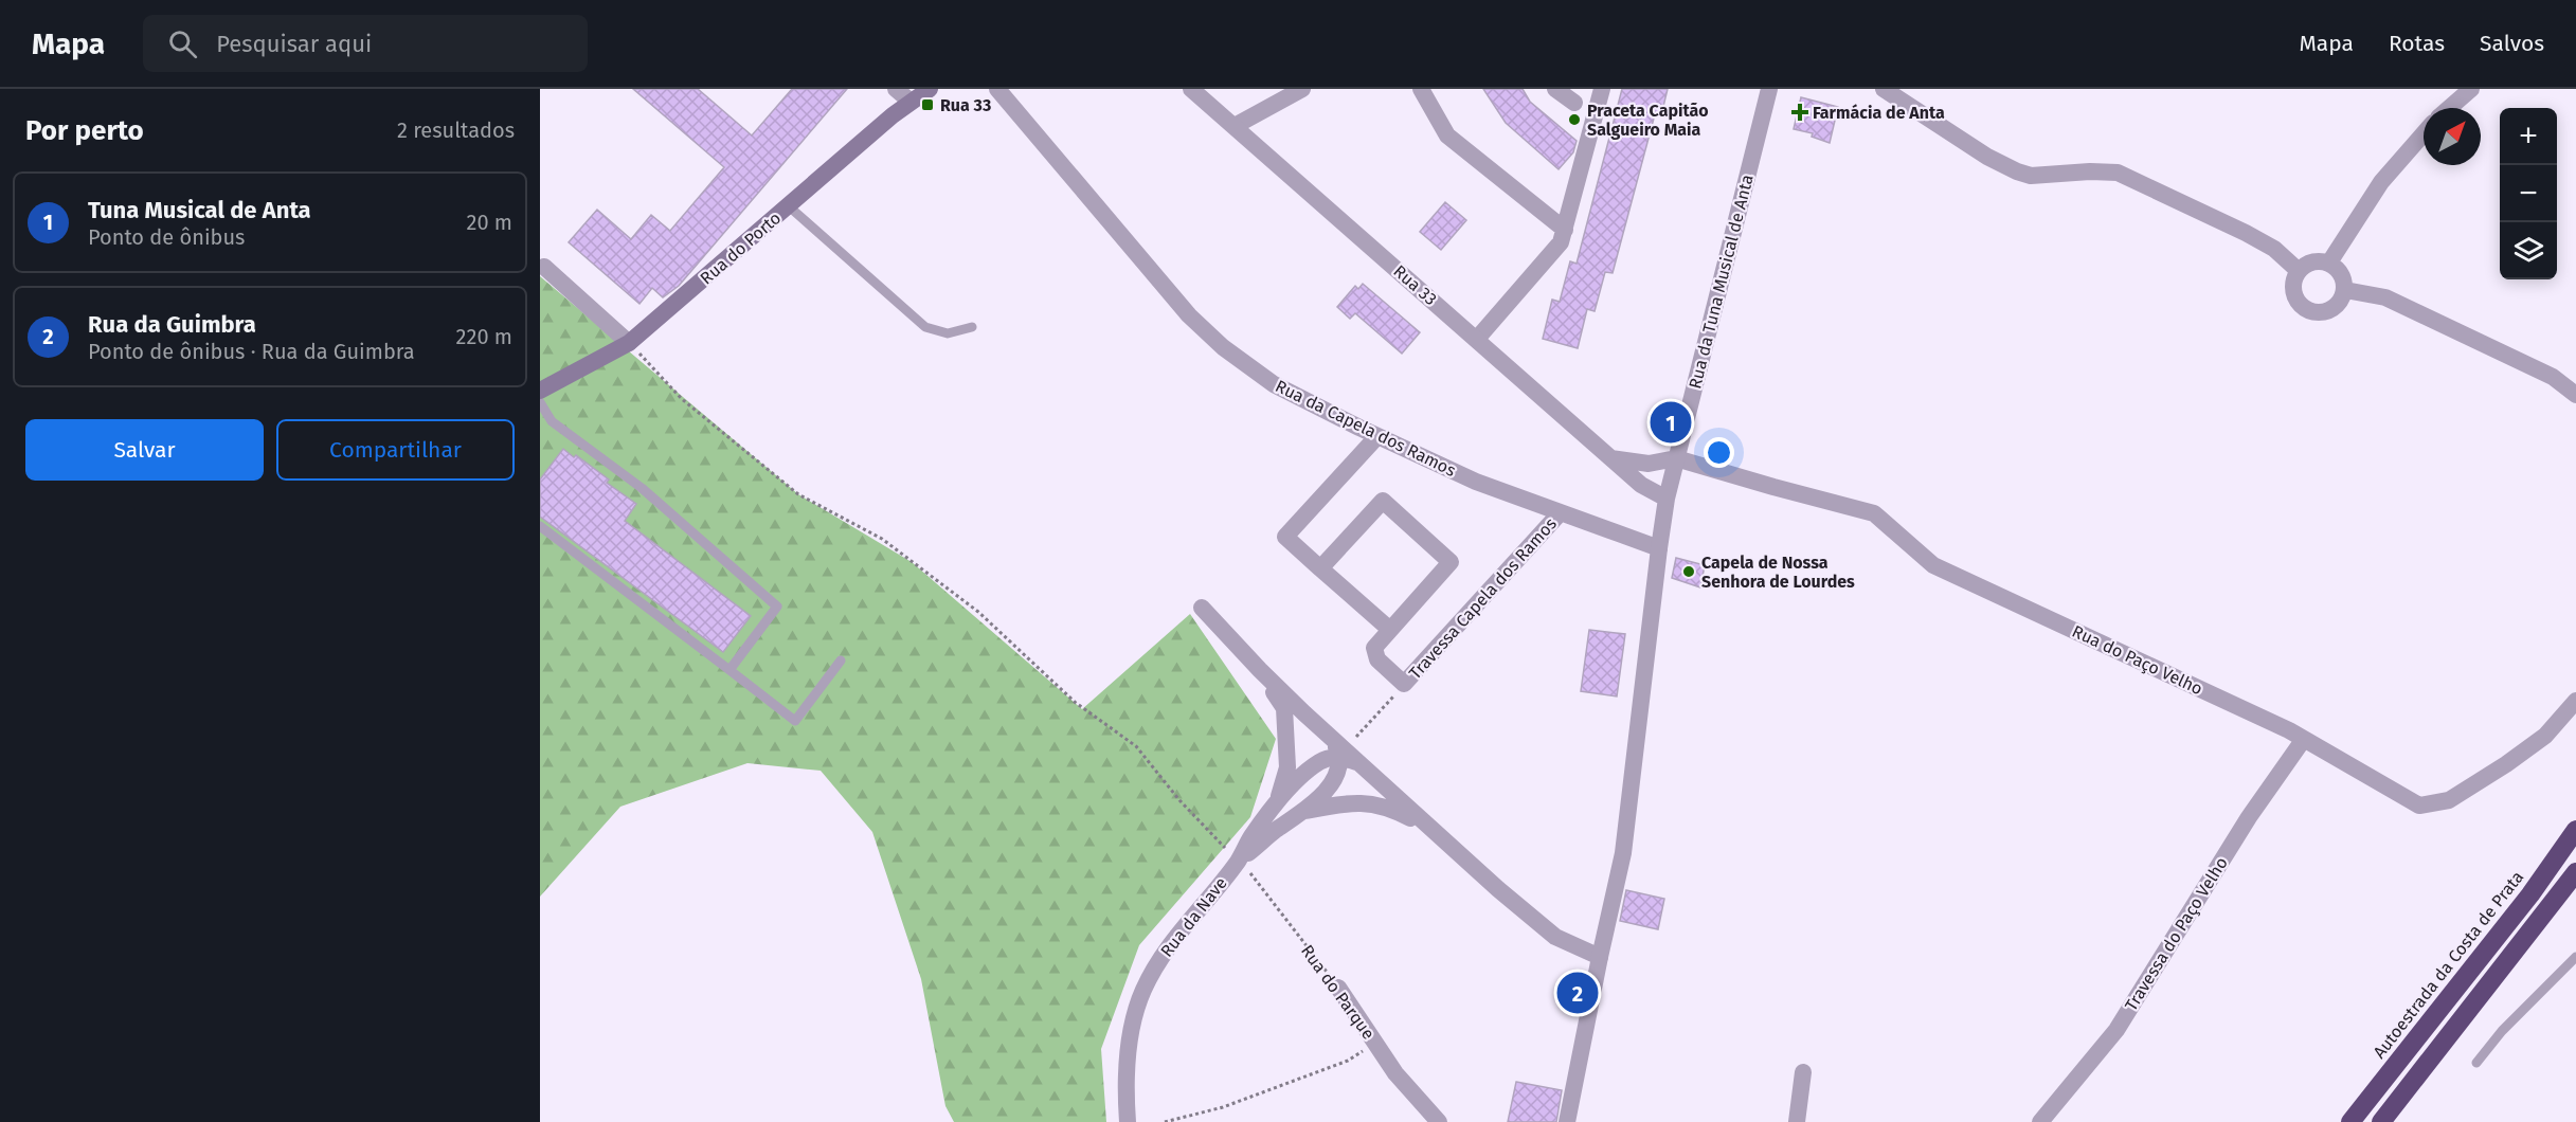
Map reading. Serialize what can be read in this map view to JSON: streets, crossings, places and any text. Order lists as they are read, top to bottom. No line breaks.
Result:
{"streets":{"highway":["Autoestrada da Costa de Prata"],"main road":["Rua do Porto"],"street":["Rua da Tuna Musical de Anta","Rua 33","Rua da Capela dos Ramos","Travessa Capela dos Ramos","Rua do Paço Velho","Rua da Nave","Travessa do Paço Velho","Rua do Parque"]},"crossings":[["Rua do Porto","Rua do Parque"],["Rua da Tuna Musical de Anta","Rua 33"],["Rua da Tuna Musical de Anta","Rua da Capela dos Ramos"],["Rua da Tuna Musical de Anta","Rua do Paço Velho"],["Rua da Tuna Musical de Anta","Rua da Nave"],["Rua da Capela dos Ramos","Travessa Capela dos Ramos"],["Rua do Paço Velho","Travessa do Paço Velho"],["Rua da Nave","Rua do Parque"]],"places":{"transit":["Rua 33"],"health":["Farmácia de Anta"],"other":["Praceta Capitão Salgueiro Maia","Capela de Nossa Senhora de Lourdes"]},"north":"top right","page":{"header":"Mapa","search":"Pesquisar aqui","nav":["Mapa","Rotas","Salvos"],"heading":["Por perto","2 resultados"],"map_buttons":["+","−"],"list":[{"mark":"1","name":"Tuna Musical de Anta","note":"Ponto de ônibus","value":"20 m"},{"mark":"2","name":"Rua da Guimbra","note":"Ponto de ônibus · Rua da Guimbra","value":"220 m"}],"pins":["1","2"],"buttons":["Salvar","Compartilhar"]}}
